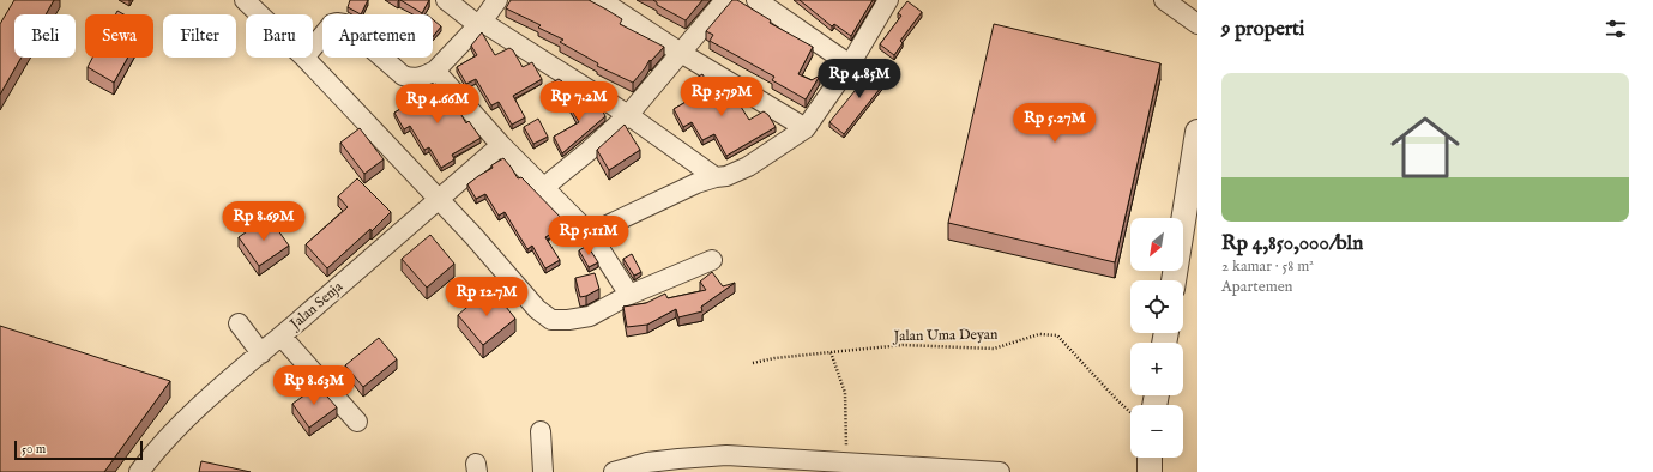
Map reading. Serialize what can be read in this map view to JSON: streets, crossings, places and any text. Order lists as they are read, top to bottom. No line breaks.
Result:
{"streets":{"street":["Jalan Senja"],"path":["Jalan Uma Deyan"]},"scale_bar":"50 m","north":"bottom left","page":{"heading":"9 properti","chip":["Beli","Sewa","Filter","Baru","Apartemen"],"list":[{"name":"Rp 4,850,000/bln","note":"2 kamar · 58 m² · Apartemen"}],"price":["Rp 4.85M","Rp 3.79M","Rp 7.2M","Rp 4.66M","Rp 5.27M","Rp 8.69M","Rp 5.11M","Rp 12.7M","Rp 8.63M"],"map_buttons":["+","−"],"scale":"50 m"}}
